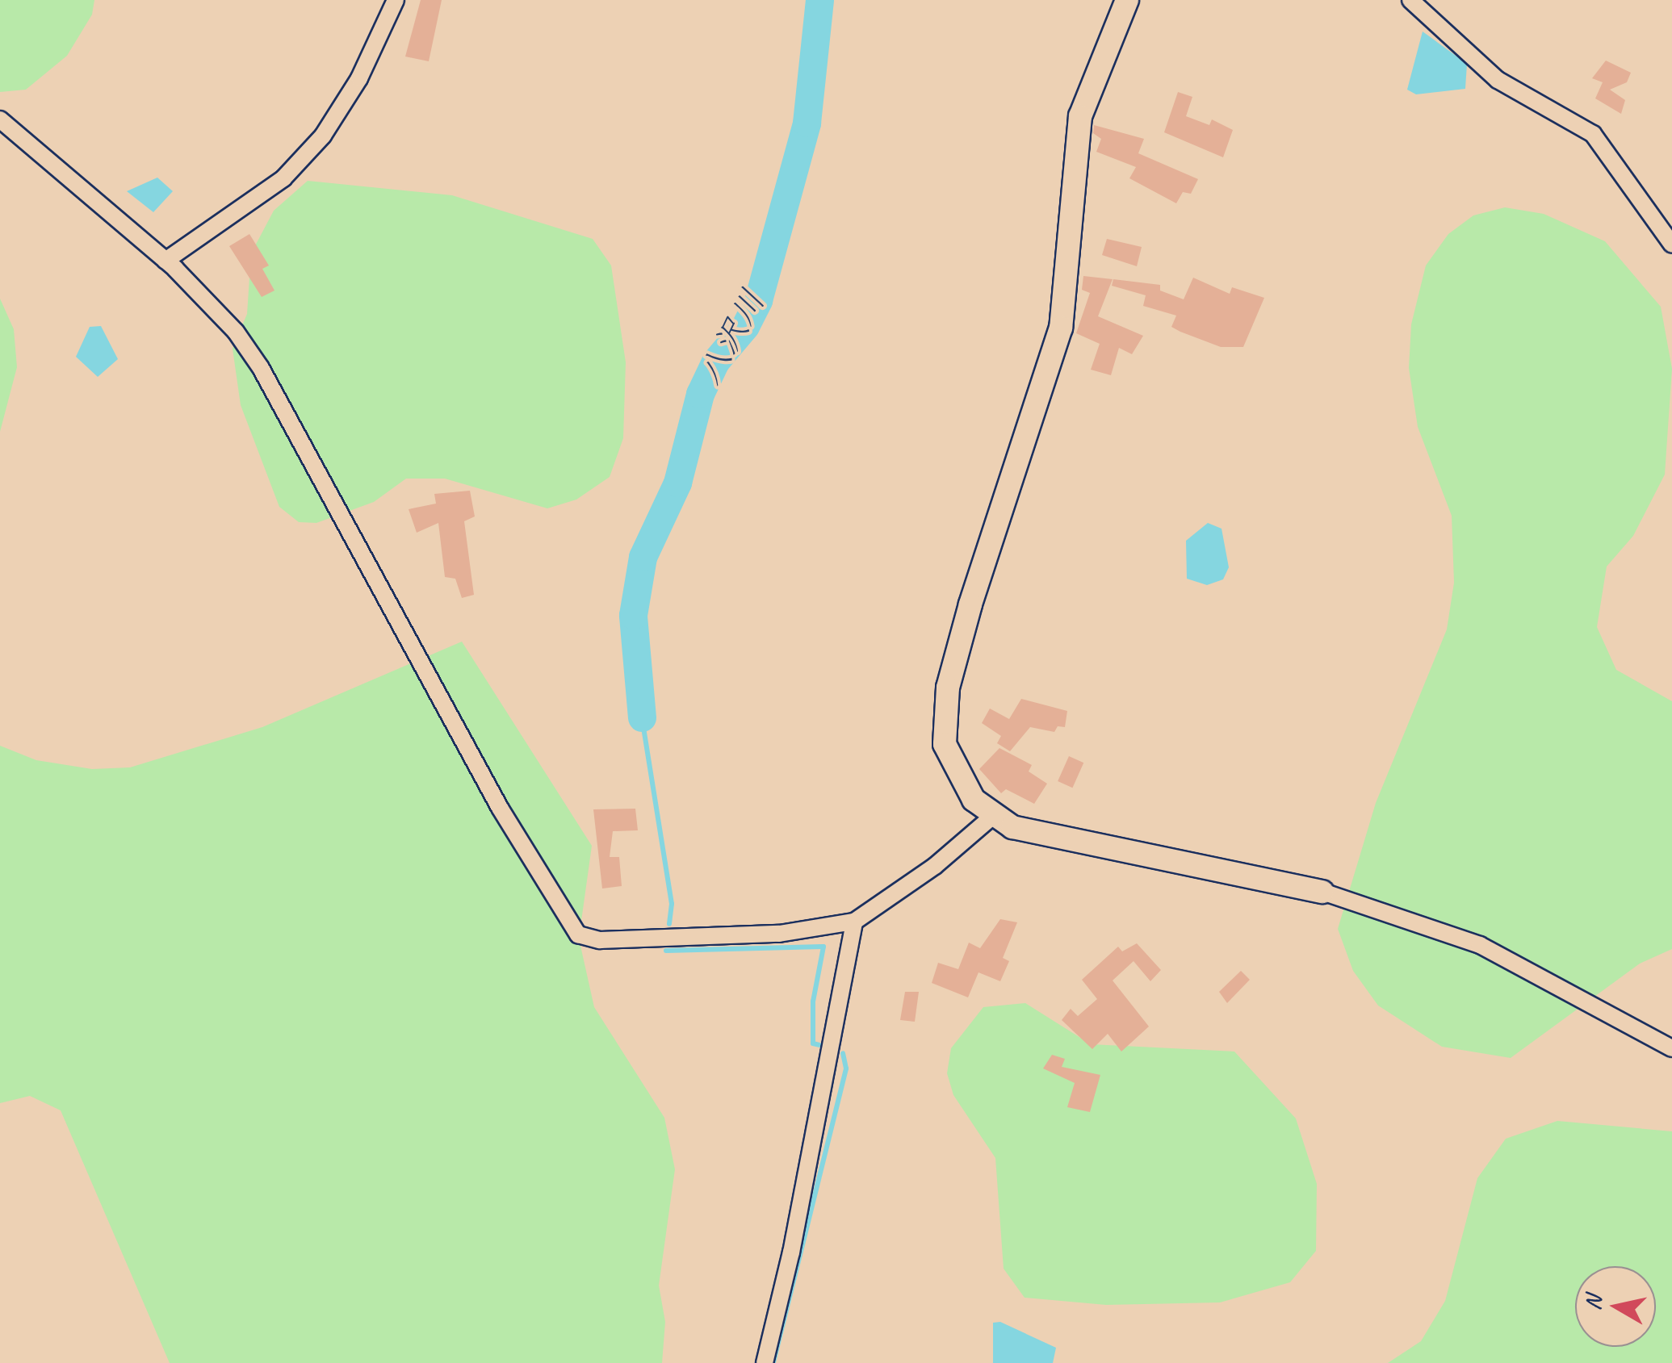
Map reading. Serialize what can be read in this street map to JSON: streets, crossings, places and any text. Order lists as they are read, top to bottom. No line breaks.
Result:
{"water":["八沢川"],"north":"left"}
